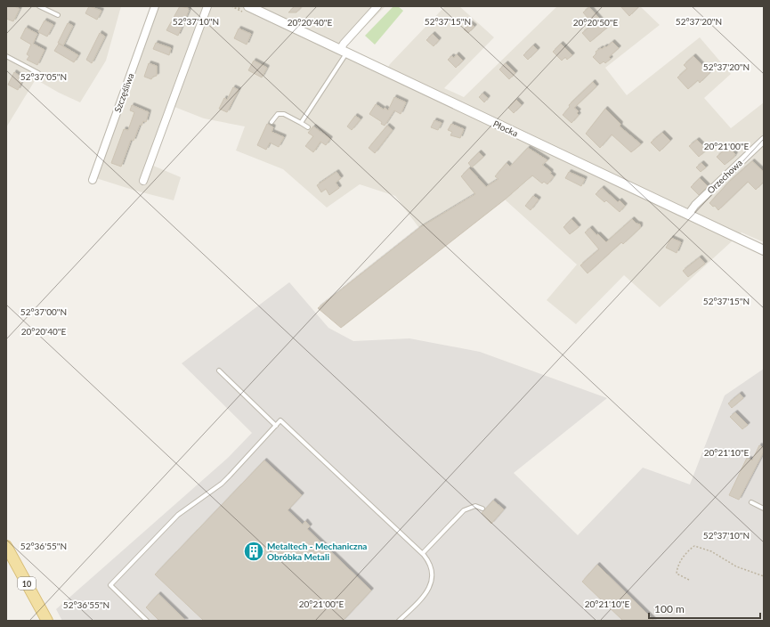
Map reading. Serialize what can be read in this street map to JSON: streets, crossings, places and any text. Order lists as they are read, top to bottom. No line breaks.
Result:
{"streets":{"main road":["10"],"street":["Szczęśliwa","Płocka","Orzechowa"]},"crossings":[["Płocka","Orzechowa"]],"places":{"building":["Metaltech - Mechaniczna Obróbka Metali"]},"scale_bar":"100 m","coordinates":["52°37'10\"N","52°37'15\"N","52°37'20\"N","20°20'40\"E","20°20'50\"E","52°37'05\"N","20°21'00\"E","52°37'00\"N","20°21'10\"E","52°36'55\"N"]}
